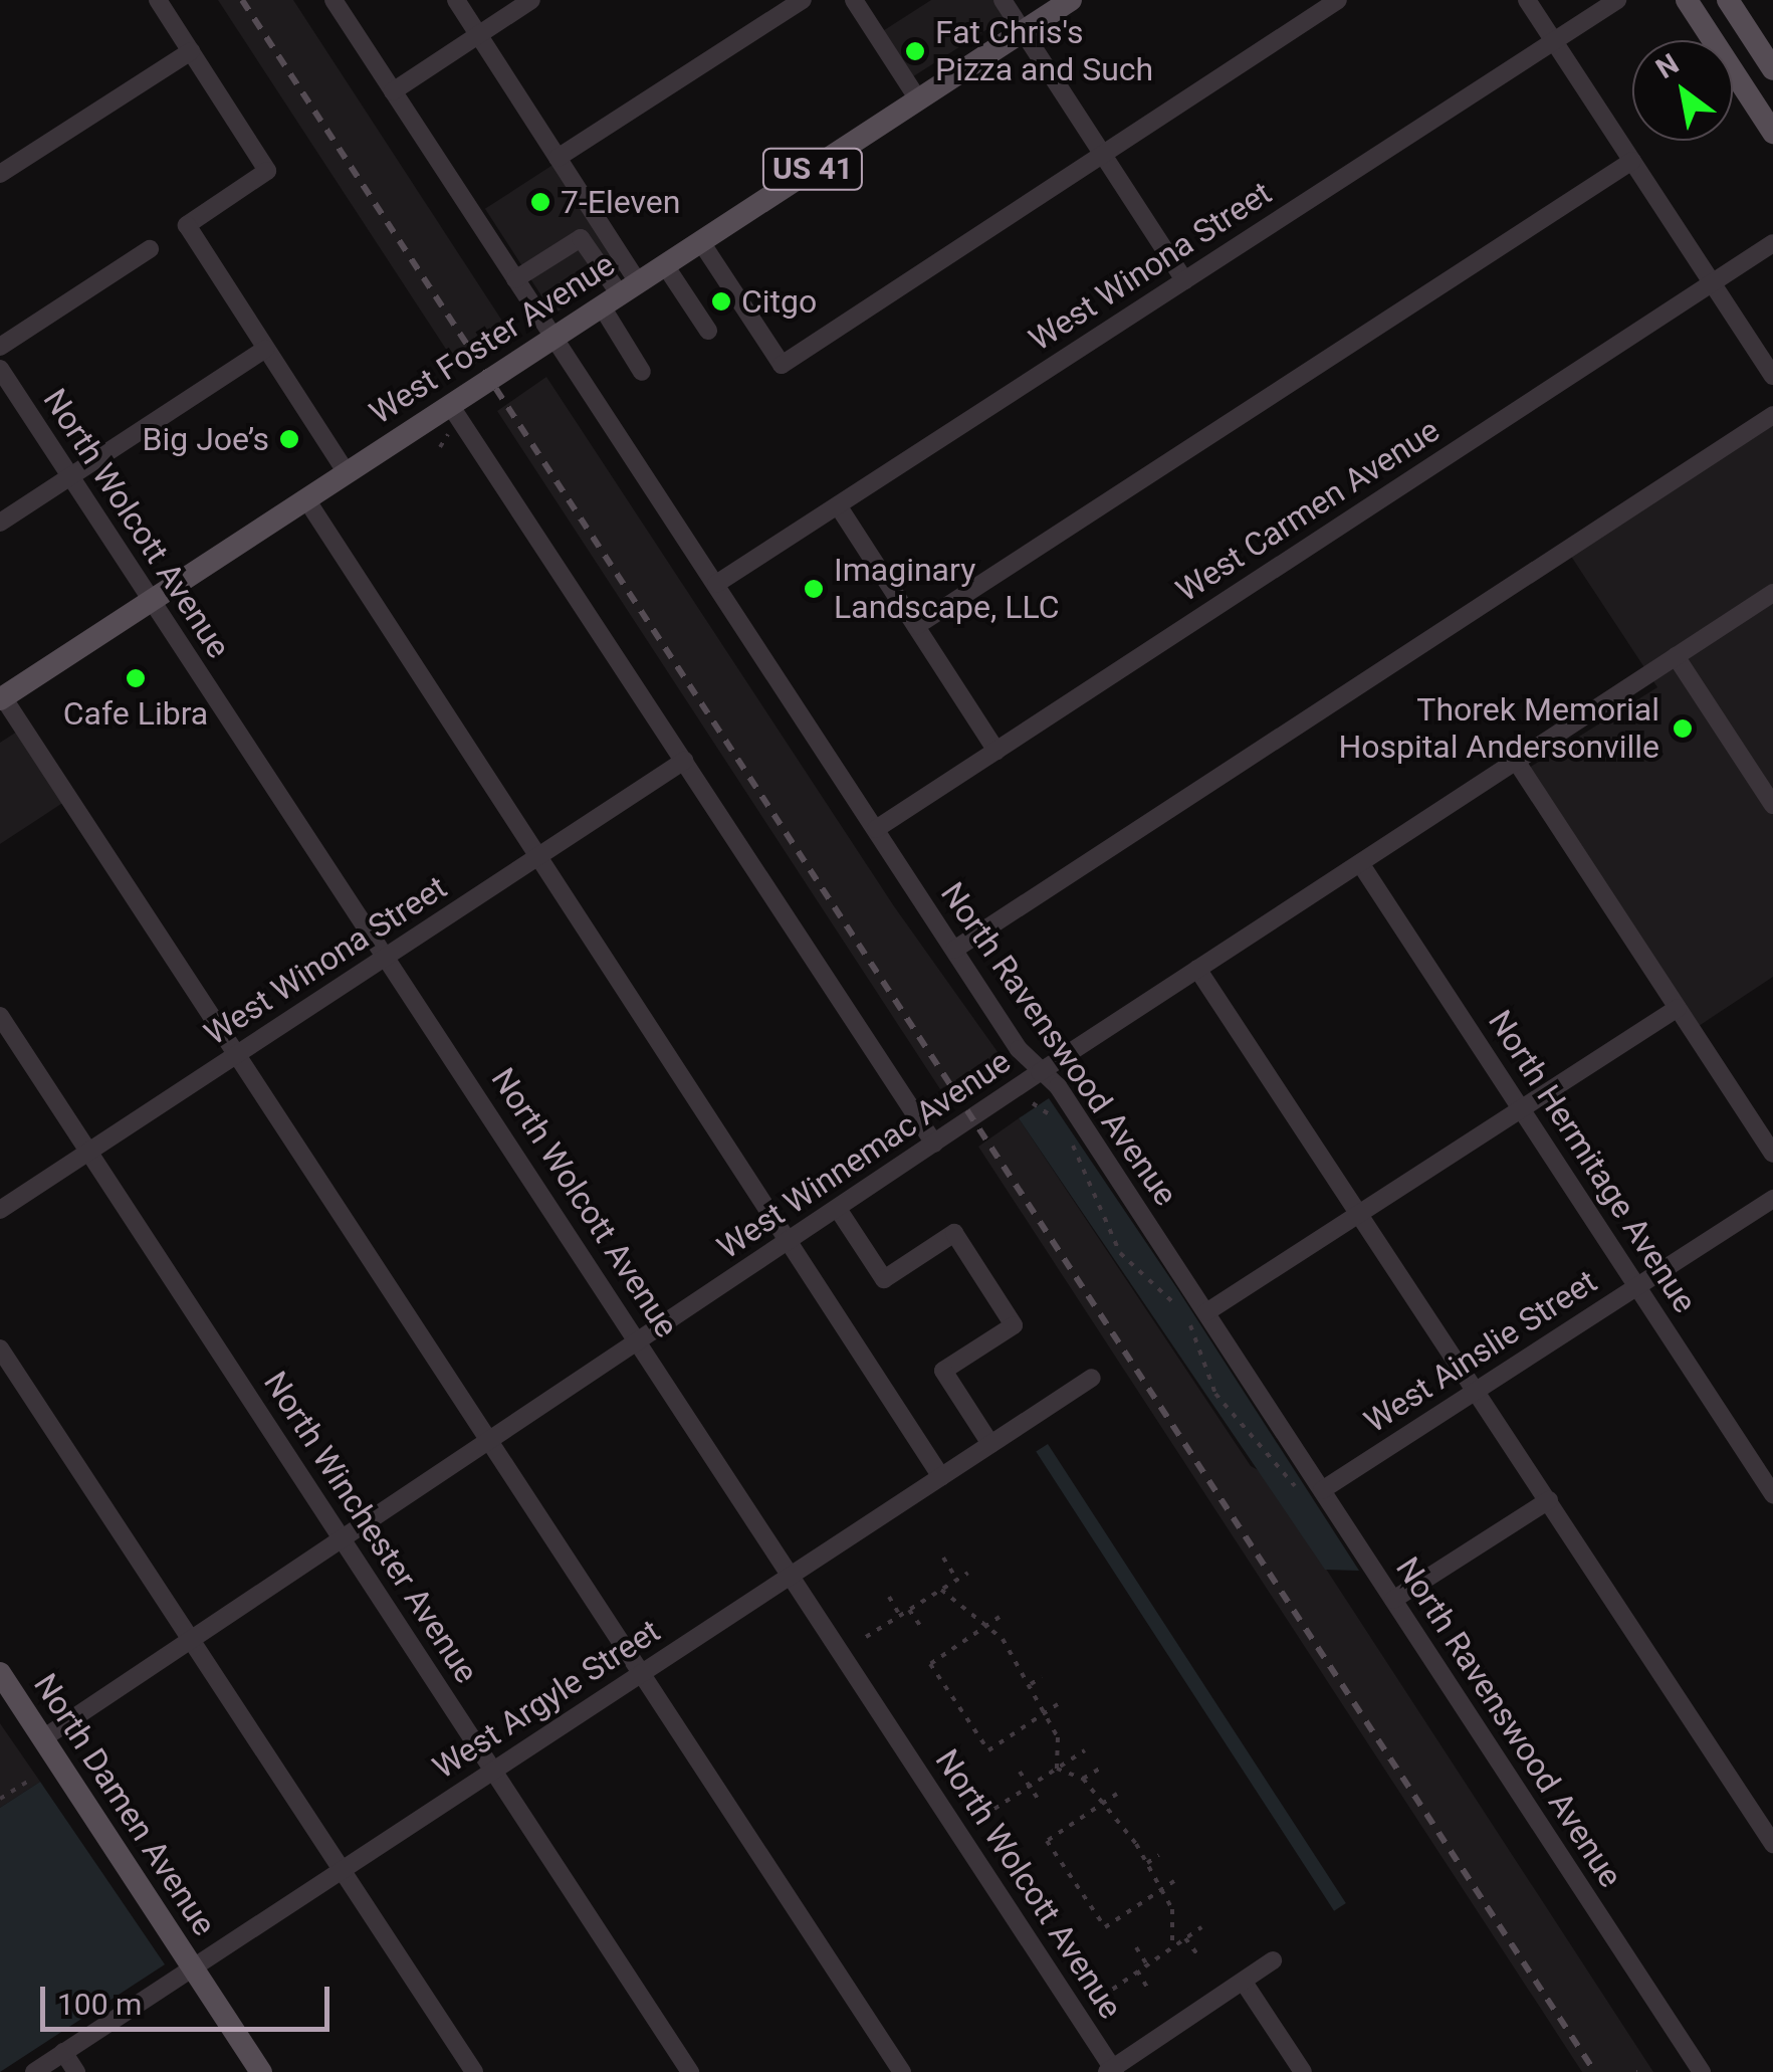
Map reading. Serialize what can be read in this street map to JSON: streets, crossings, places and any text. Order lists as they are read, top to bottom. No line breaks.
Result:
{"streets":{"main road":["US 41","West Foster Avenue","North Damen Avenue"],"street":["West Winona Street","West Carmen Avenue","North Wolcott Avenue","North Ravenswood Avenue","West Winnemac Avenue","North Hermitage Avenue","West Ainslie Street","North Winchester Avenue","West Argyle Street"]},"crossings":[["West Winona Street","North Wolcott Avenue"],["West Winona Street","North Ravenswood Avenue"],["West Winona Street","North Winchester Avenue"],["West Foster Avenue","North Wolcott Avenue"],["West Foster Avenue","North Ravenswood Avenue"],["West Carmen Avenue","North Ravenswood Avenue"],["North Wolcott Avenue","West Winnemac Avenue"],["North Wolcott Avenue","West Argyle Street"],["North Ravenswood Avenue","West Winnemac Avenue"],["North Ravenswood Avenue","West Ainslie Street"],["West Winnemac Avenue","North Hermitage Avenue"],["West Winnemac Avenue","North Winchester Avenue"],["West Winnemac Avenue","North Damen Avenue"],["North Hermitage Avenue","West Ainslie Street"],["North Winchester Avenue","West Argyle Street"],["West Argyle Street","North Damen Avenue"]],"places":["Fat Chris's Pizza and Such","7-Eleven","Citgo","Big Joe’s","Imaginary Landscape, LLC","Cafe Libra","Thorek Memorial Hospital Andersonville"],"scale_bar":"100 m","north":"top left"}
